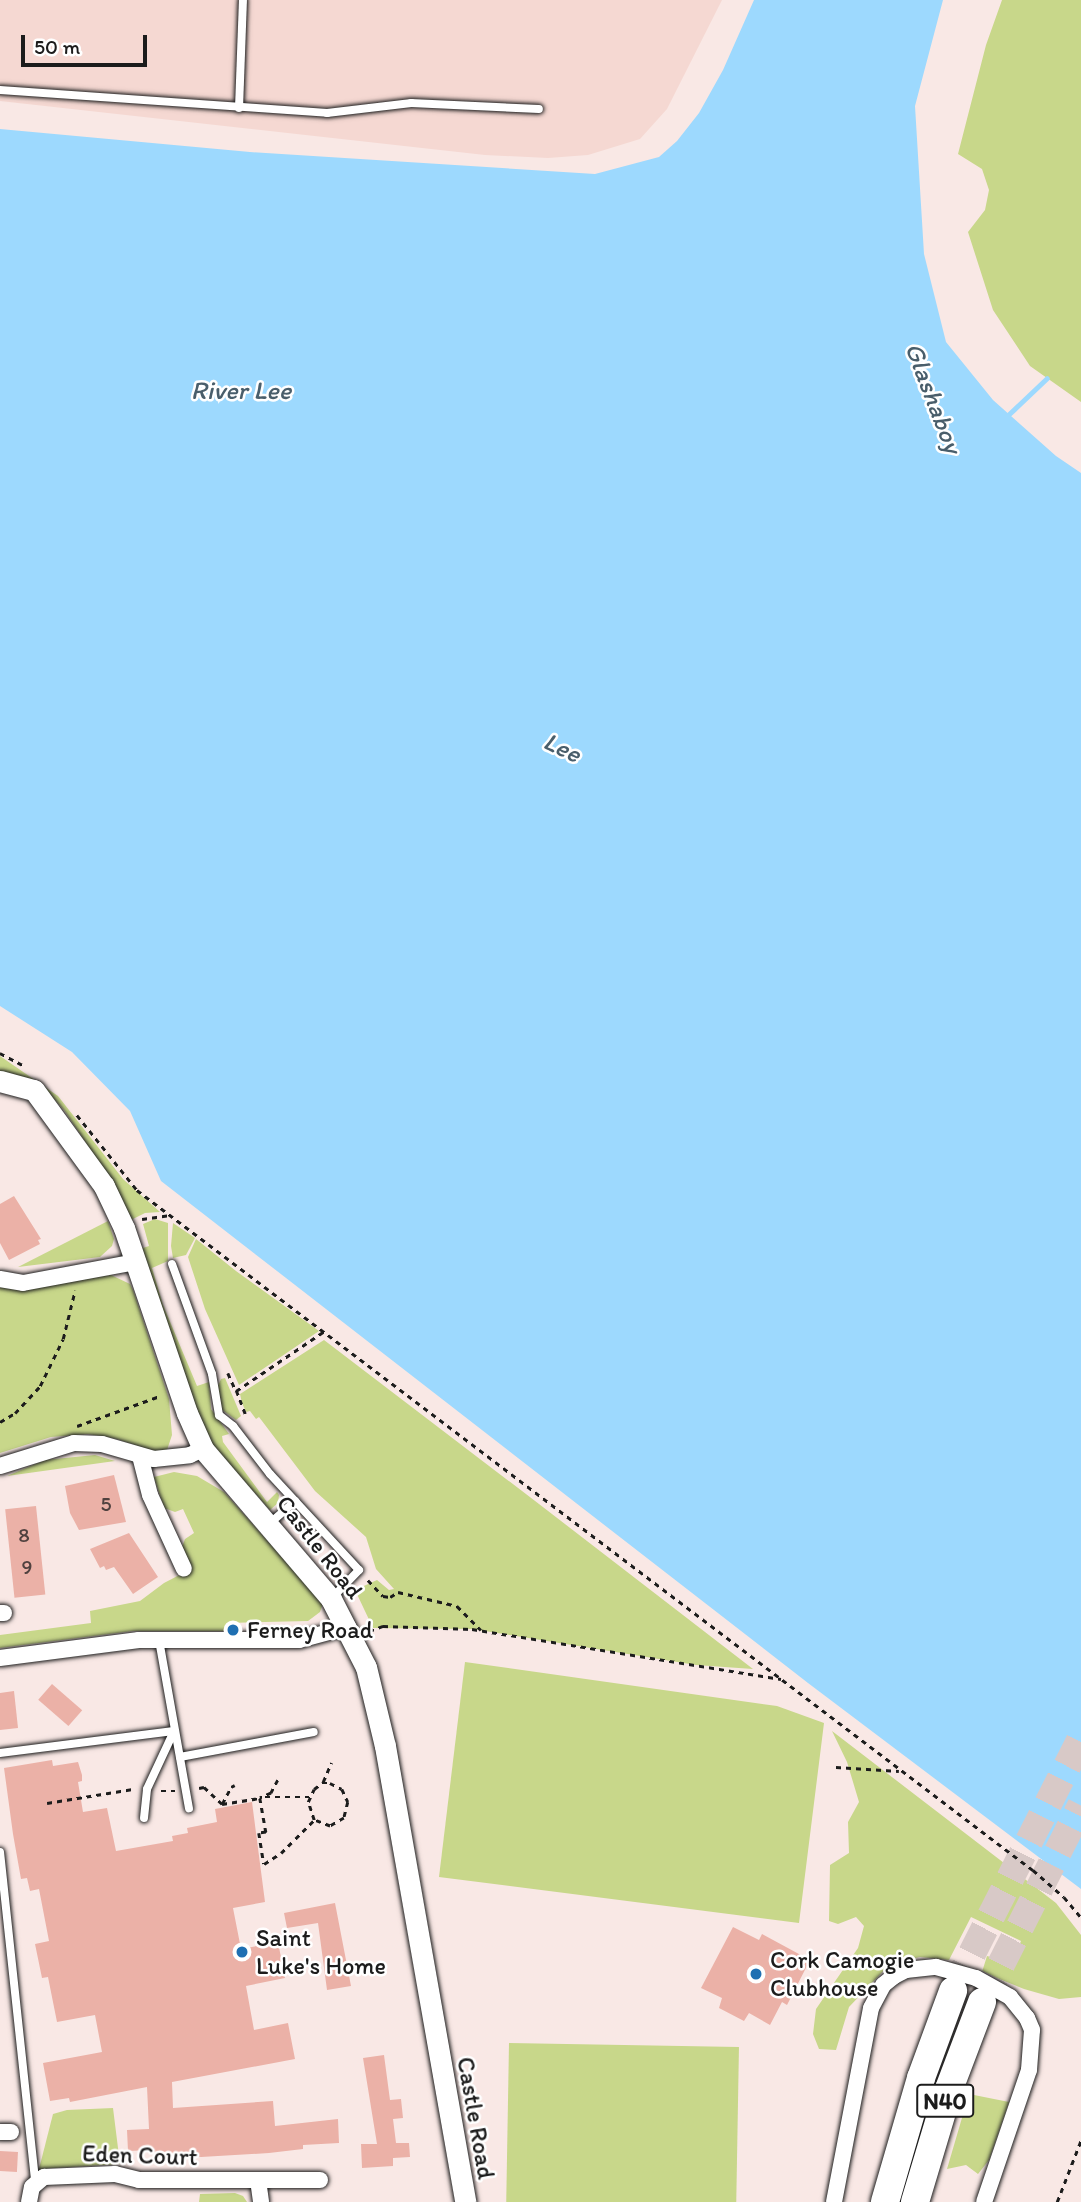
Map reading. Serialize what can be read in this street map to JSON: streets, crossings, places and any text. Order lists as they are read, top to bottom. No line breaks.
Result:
{"streets":{"highway":["N40"],"street":["Castle Road","Eden Court"]},"water":["River Lee","Glashaboy","Lee"],"places":["Ferney Road","Saint Luke's Home","Cork Camogie Clubhouse"],"house_numbers":["5","8","9"],"scale_bar":"50 m"}
